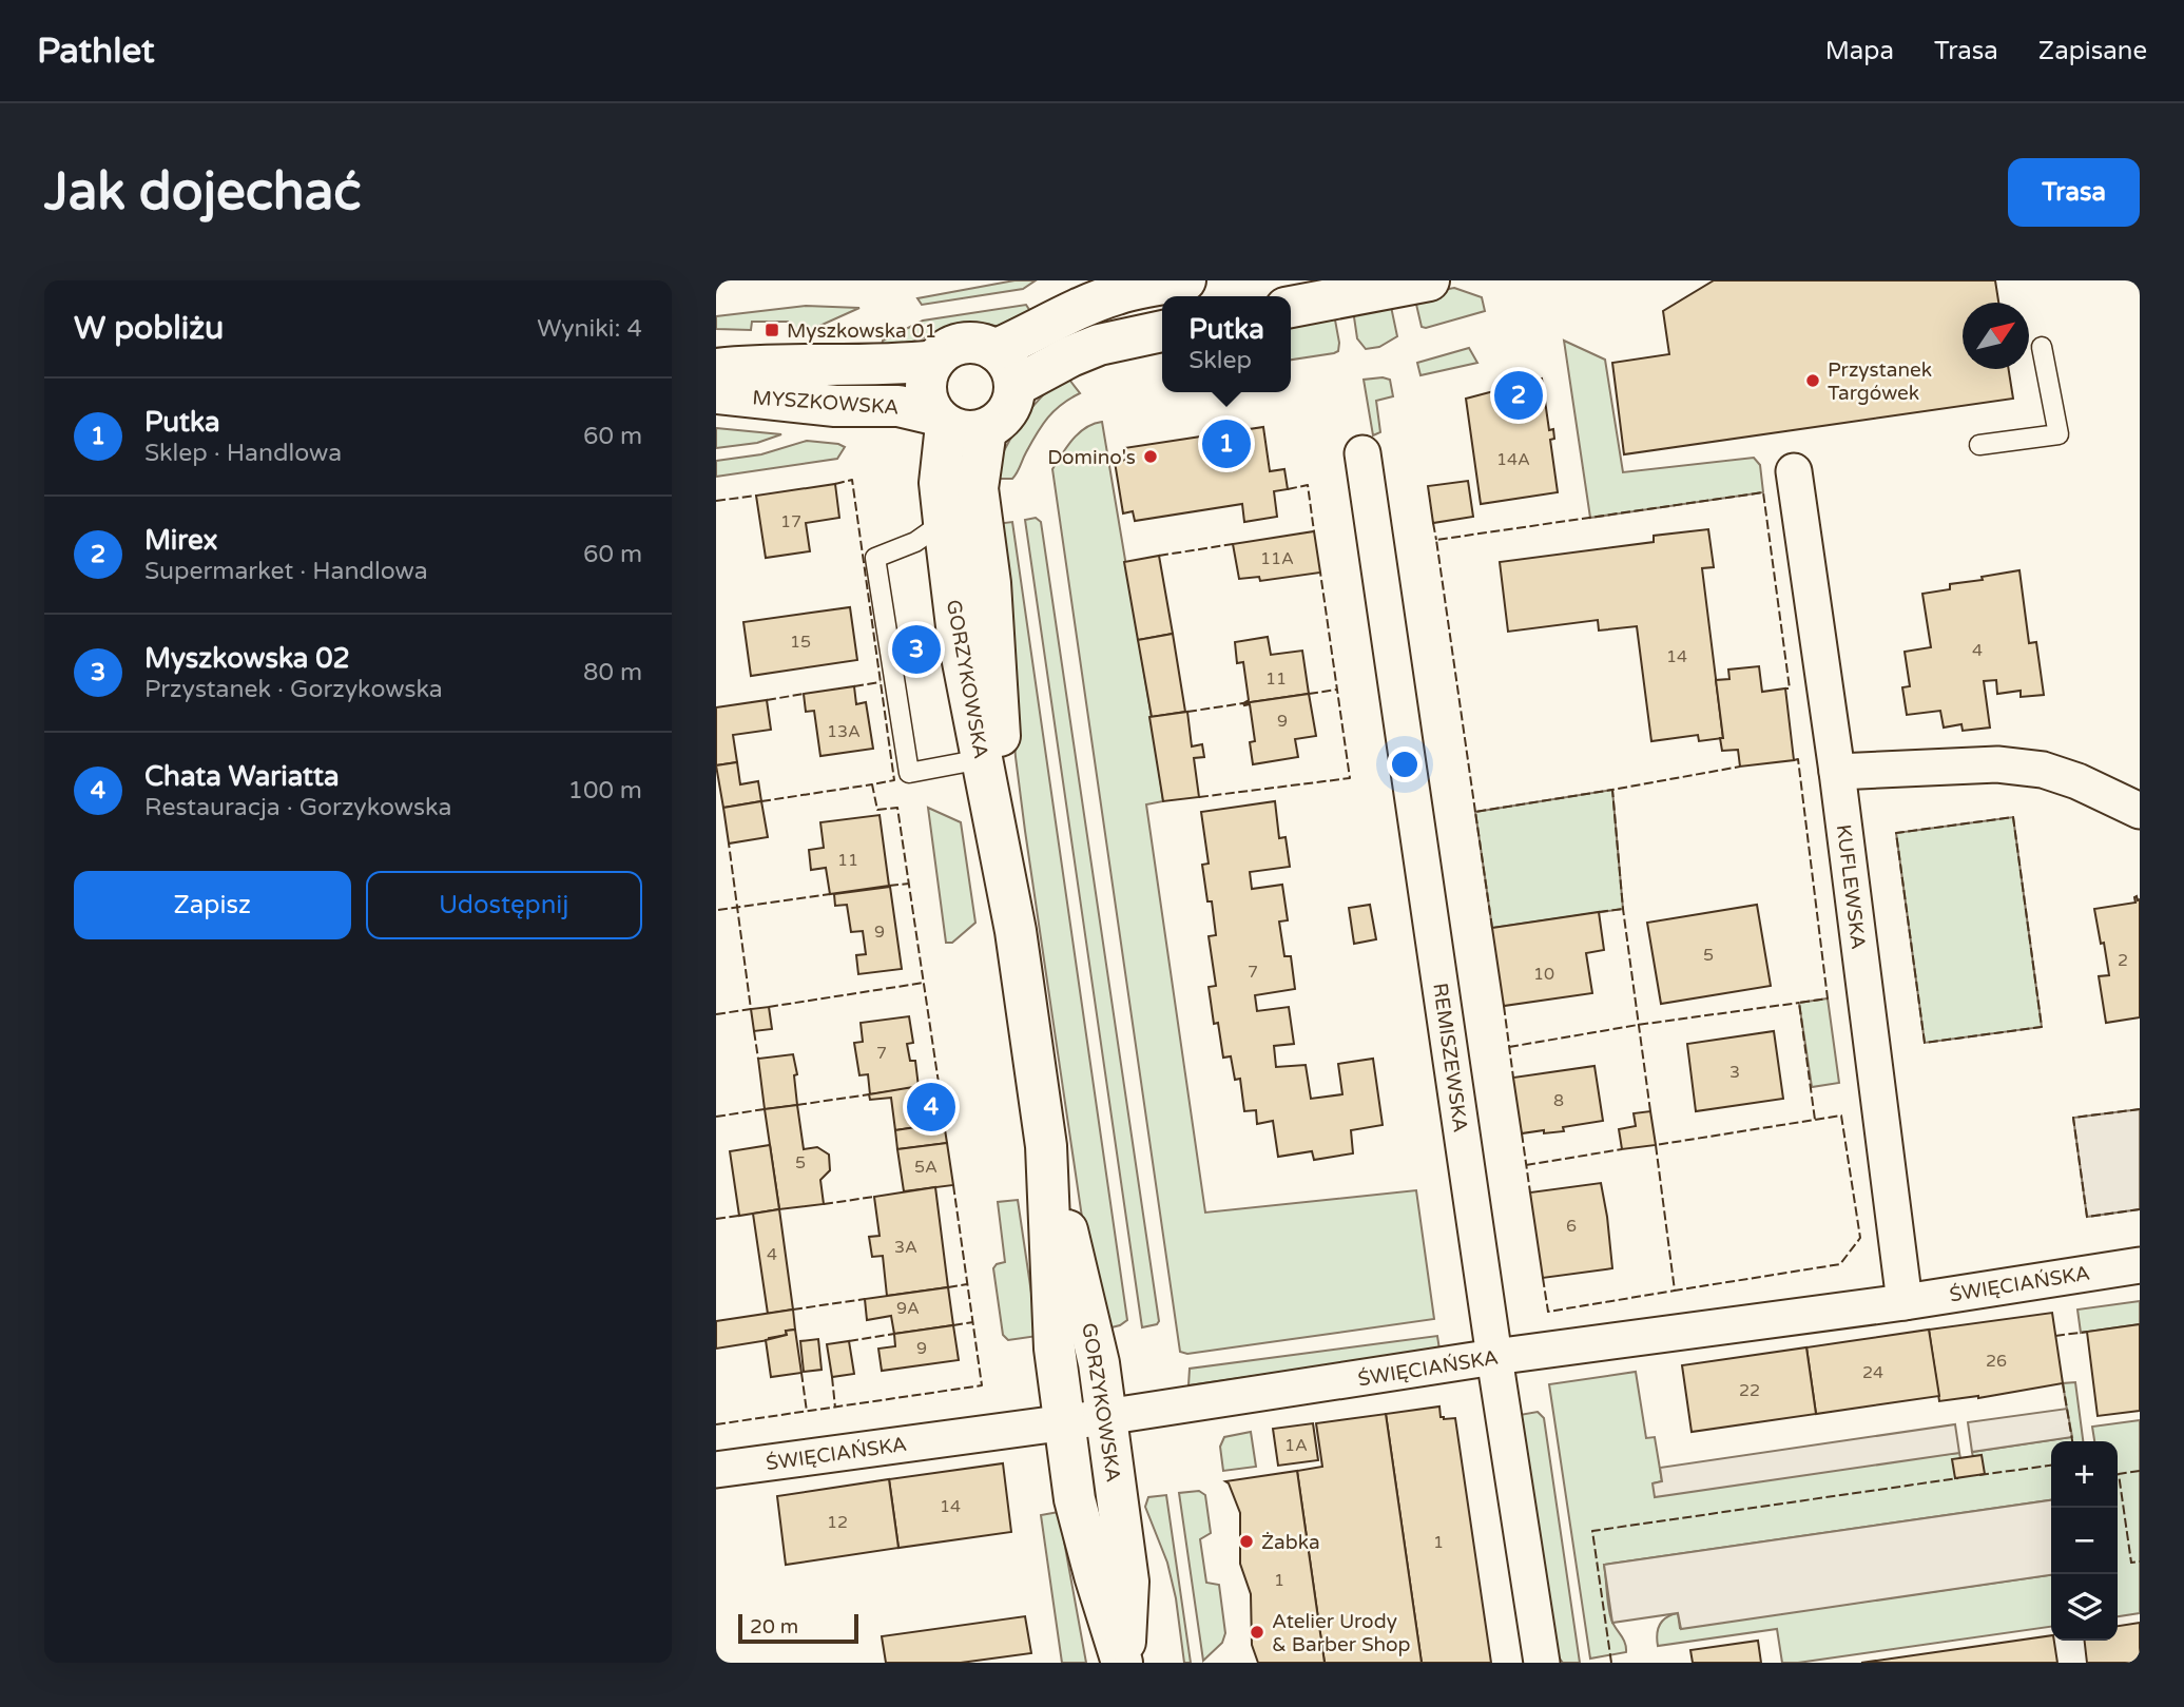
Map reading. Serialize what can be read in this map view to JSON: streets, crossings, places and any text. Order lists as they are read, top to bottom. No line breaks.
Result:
{"streets":{"street":["MYSZKOWSKA","GORZYKOWSKA","KUFLEWSKA","REMISZEWSKA","ŚWIĘCIAŃSKA"]},"crossings":[["MYSZKOWSKA","GORZYKOWSKA"],["GORZYKOWSKA","ŚWIĘCIAŃSKA"],["KUFLEWSKA","ŚWIĘCIAŃSKA"],["REMISZEWSKA","ŚWIĘCIAŃSKA"]],"places":{"transit":["Myszkowska 01"],"other":["Przystanek Targówek","Domino's","Żabka","Atelier Urody & Barber Shop"]},"house_numbers":["14A","17","11A","15","4","14","11","9","13A","11","9","5","2","7","10","7","3","8","5","5A","6","3A","4","9A","9","26","24","22","1A","14","12","1","1"],"scale_bar":"20 m","north":"top right","page":{"header":"Pathlet","nav":["Mapa","Trasa","Zapisane"],"buttons":["Trasa",["Zapisz","Udostępnij"]],"title":"Jak dojechać","heading":["W pobliżu","Wyniki: 4"],"popup":["Putka","Sklep"],"pins":["2","1","3","4"],"list":[{"mark":"1","name":"Putka","note":"Sklep · Handlowa","value":"60 m"},{"mark":"2","name":"Mirex","note":"Supermarket · Handlowa","value":"60 m"},{"mark":"3","name":"Myszkowska 02","note":"Przystanek · Gorzykowska","value":"80 m"},{"mark":"4","name":"Chata Wariatta","note":"Restauracja · Gorzykowska","value":"100 m"}],"map_buttons":["+","−"],"scale":"20 m"}}
